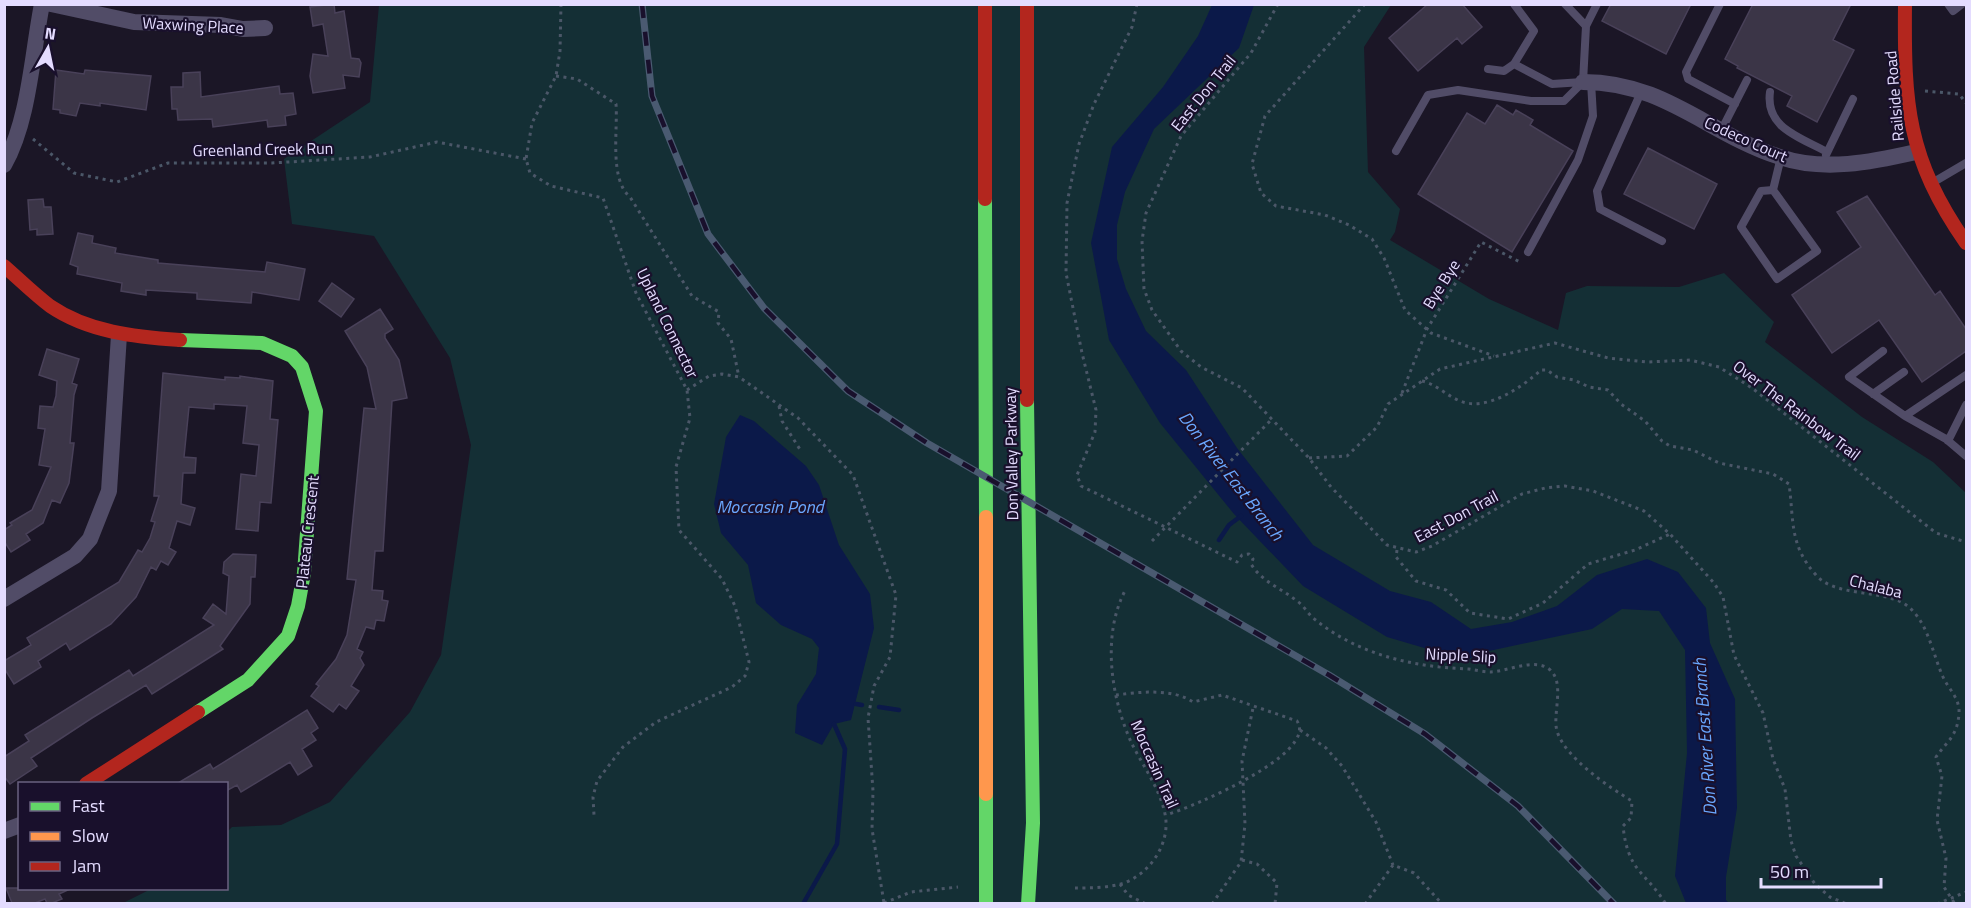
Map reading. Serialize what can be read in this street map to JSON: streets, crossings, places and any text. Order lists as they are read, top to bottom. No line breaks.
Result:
{"streets":{"main road":["Railside Road","Don Valley Parkway","Plateau Crescent"],"street":["Waxwing Place","Codeco Court"],"path":["East Don Trail","Greenland Creek Run","Bye Bye","Upland Connector","Over The Rainbow Trail","Chalaba","Nipple Slip","Moccasin Trail"]},"crossings":[["East Don Trail","Over The Rainbow Trail"],["Railside Road","Codeco Court"],["Greenland Creek Run","Upland Connector"],["Bye Bye","Over The Rainbow Trail"],["Over The Rainbow Trail","Chalaba"]],"water":["Don River East Branch","Moccasin Pond"],"legend":["Fast","Slow","Jam"],"scale_bar":"50 m","north":"top"}
